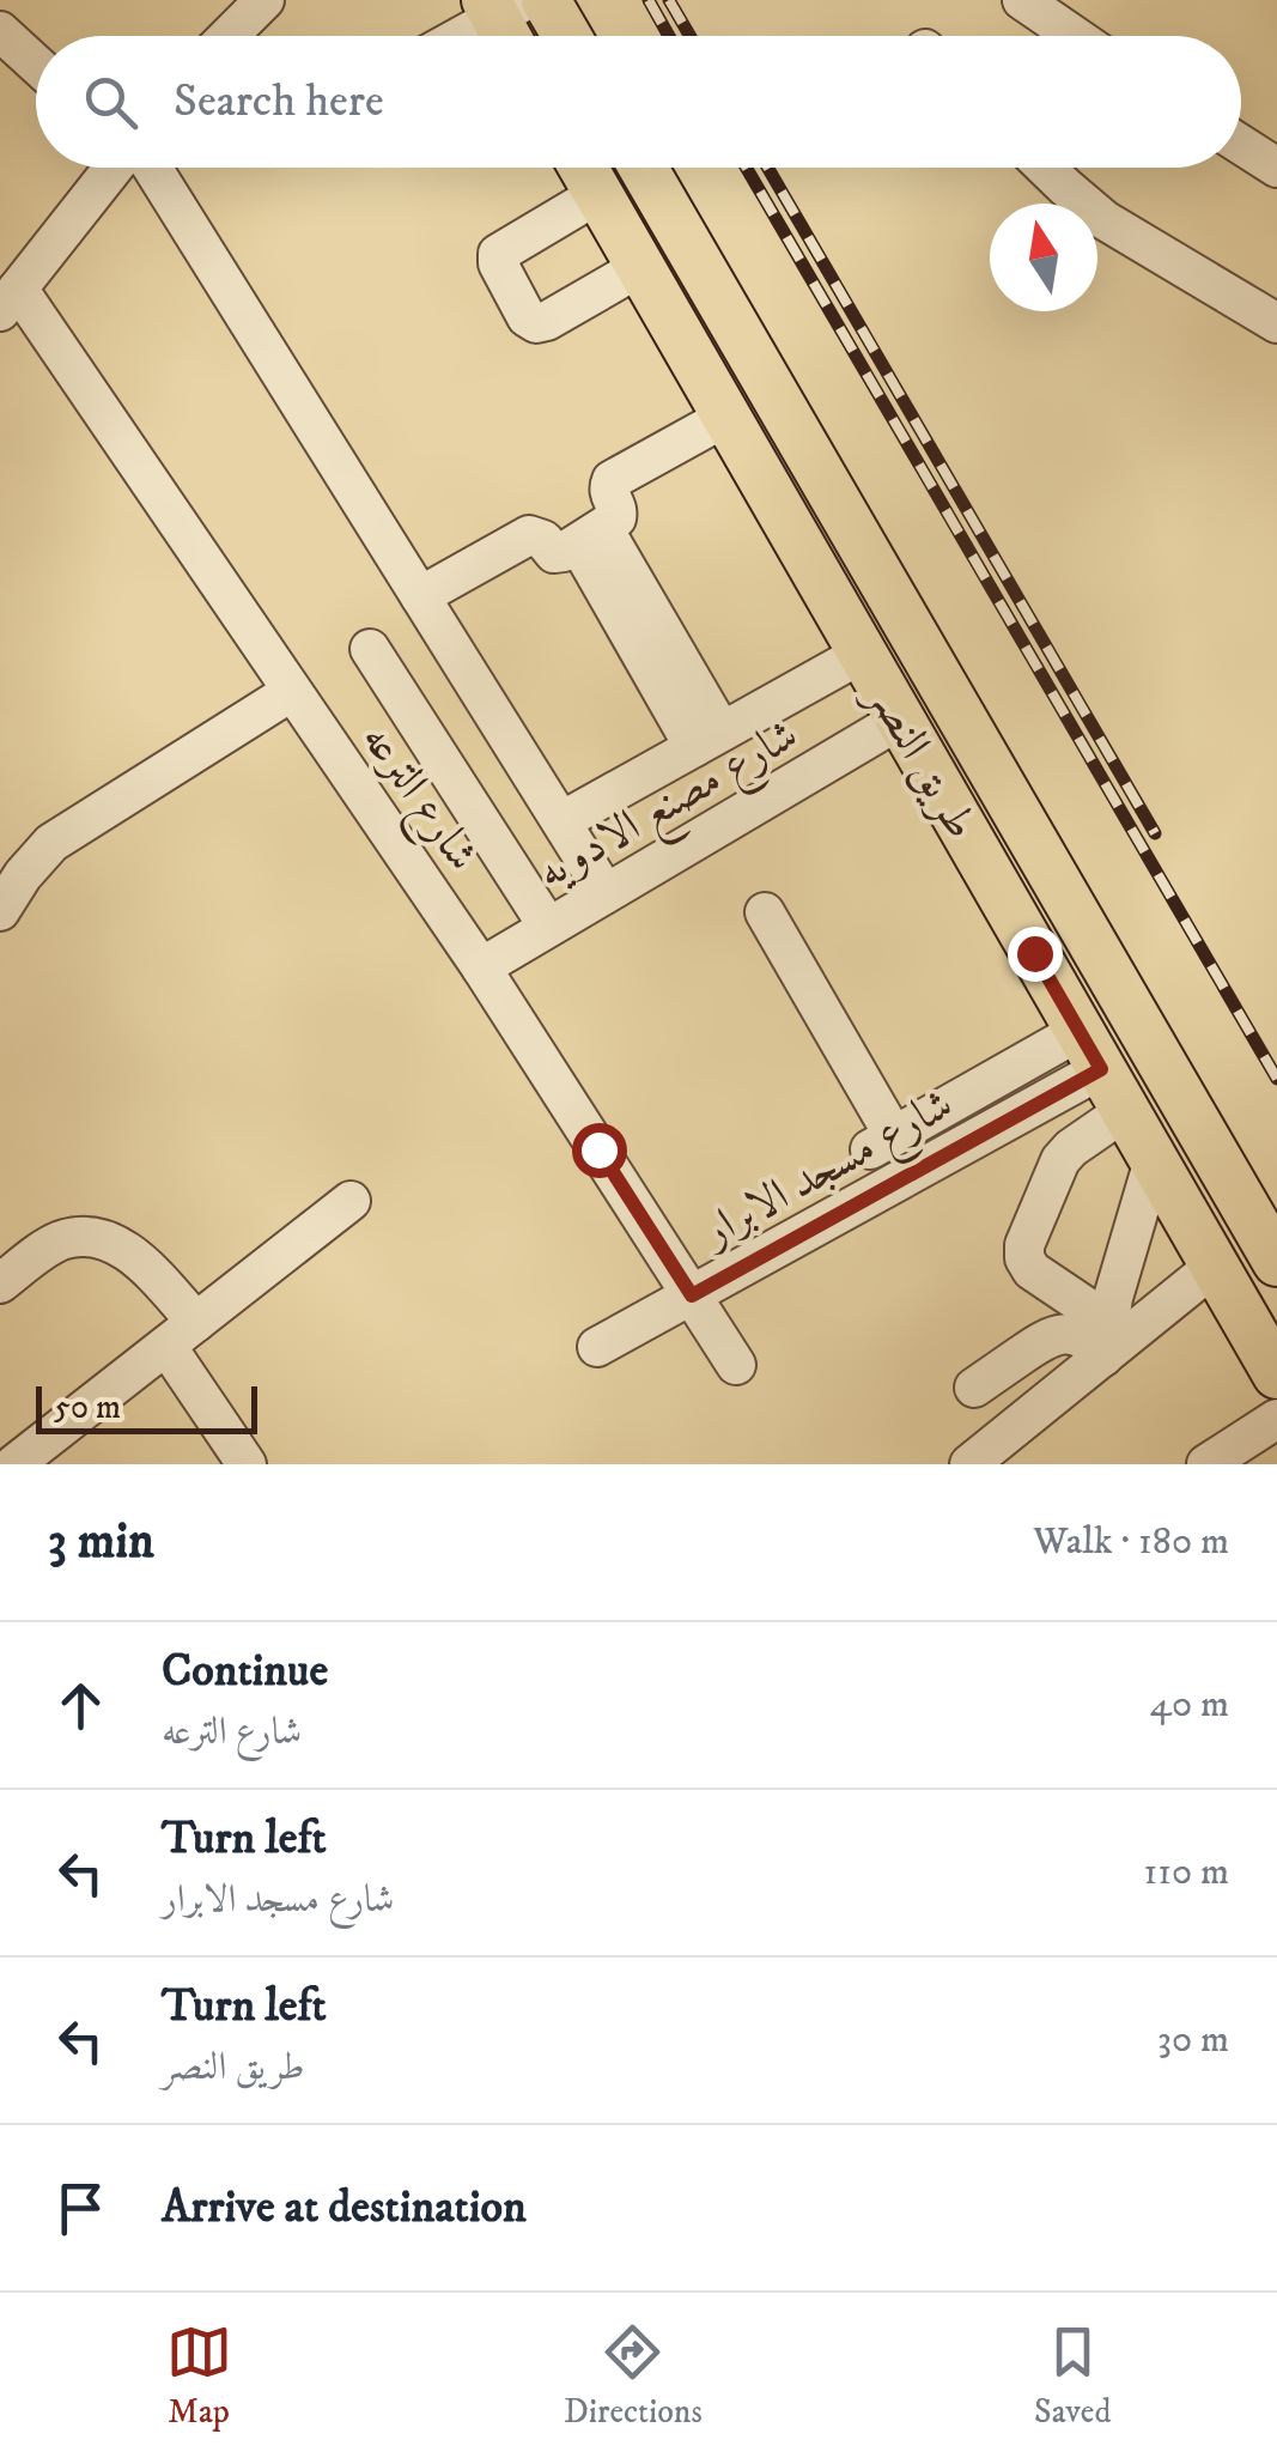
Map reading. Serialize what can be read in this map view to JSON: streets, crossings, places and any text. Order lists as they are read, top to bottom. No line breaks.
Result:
{"streets":{"main road":["طريق النصر"],"street":["شارع الترعه","شارع مصنع الادويه","شارع مسجد الابرار"]},"crossings":[["طريق النصر","شارع مصنع الادويه"],["طريق النصر","شارع مسجد الابرار"],["شارع الترعه","شارع مصنع الادويه"],["شارع الترعه","شارع مسجد الابرار"]],"scale_bar":"50 m","north":"top","page":{"search":"Search here","scale":"50 m","heading":["3 min","Walk · 180 m"],"list":[["Continue","شارع الترعه","40 m"],["Turn left","شارع مسجد الابرار","110 m"],["Turn left","طريق النصر","30 m"],"Arrive at destination"],"nav":["Map","Directions","Saved"]}}
